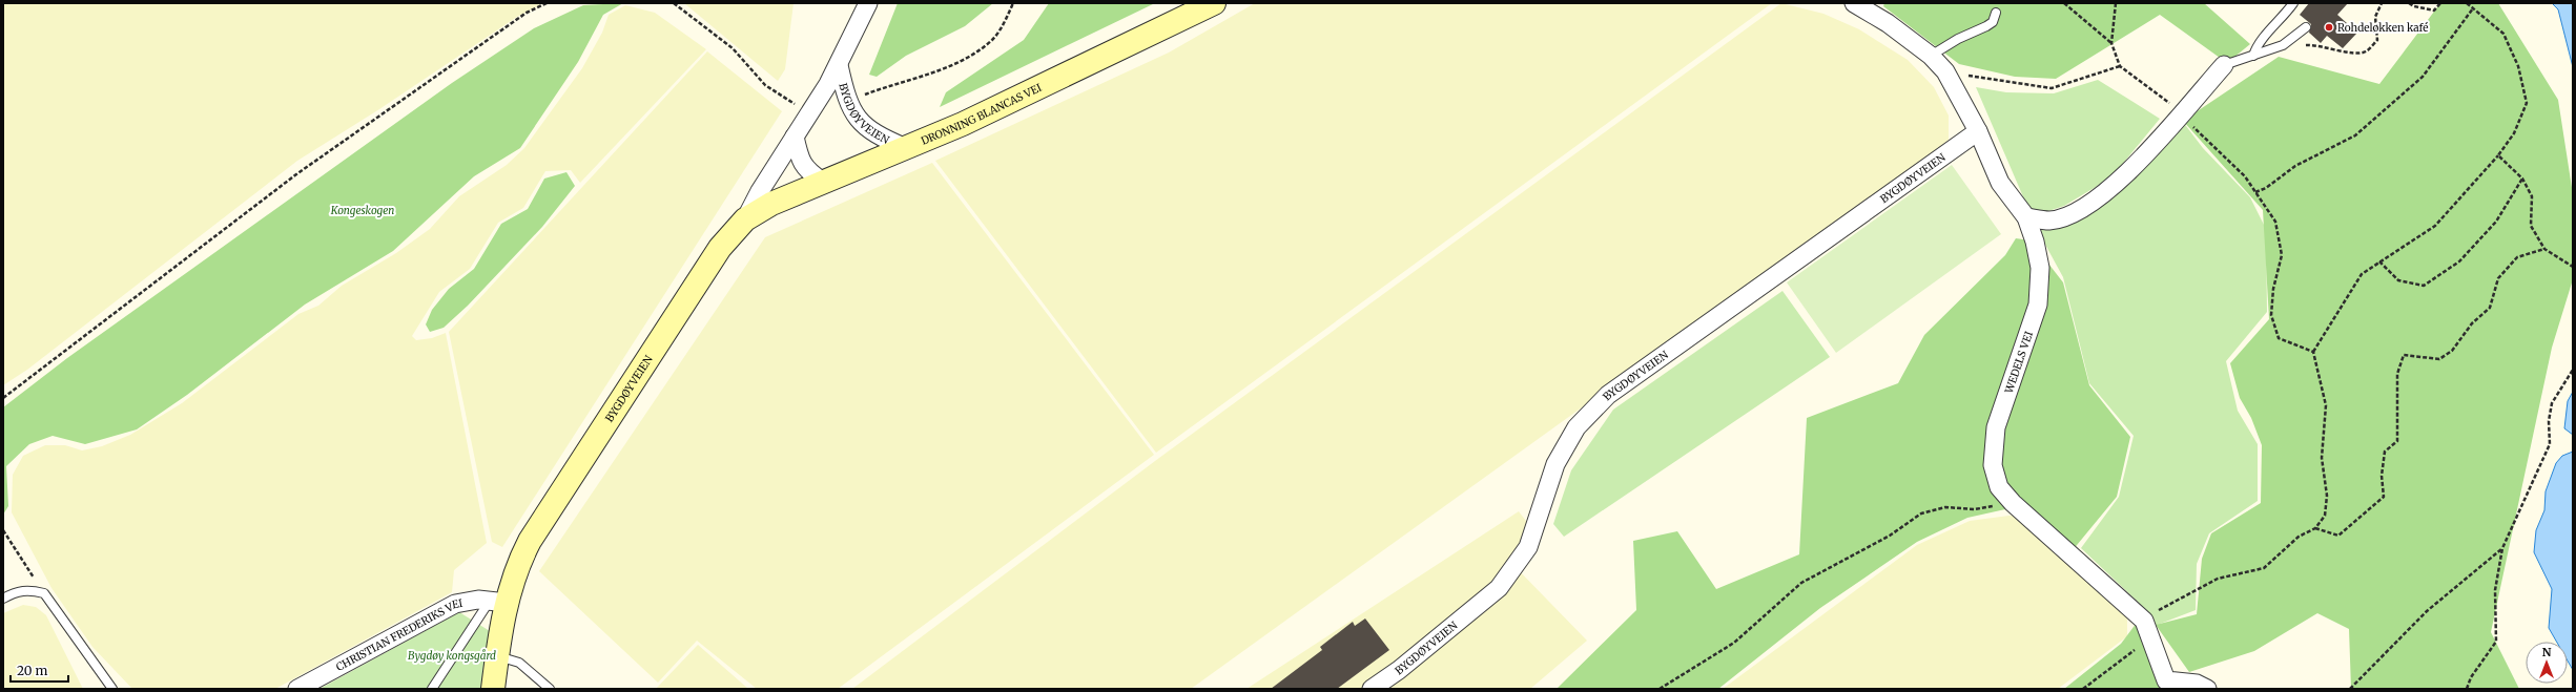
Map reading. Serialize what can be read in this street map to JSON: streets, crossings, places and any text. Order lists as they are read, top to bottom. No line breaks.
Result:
{"streets":{"street":["BYGDØYVEIEN","DRONNING BLANCAS VEI","WEDELS VEI","CHRISTIAN FREDERIKS VEI"]},"crossings":[["BYGDØYVEIEN","DRONNING BLANCAS VEI"],["BYGDØYVEIEN","WEDELS VEI"],["BYGDØYVEIEN","CHRISTIAN FREDERIKS VEI"]],"parks":["Kongeskogen","Bygdøy kongsgård"],"places":["Rohdeløkken kafé"],"scale_bar":"20 m","north":"top"}
